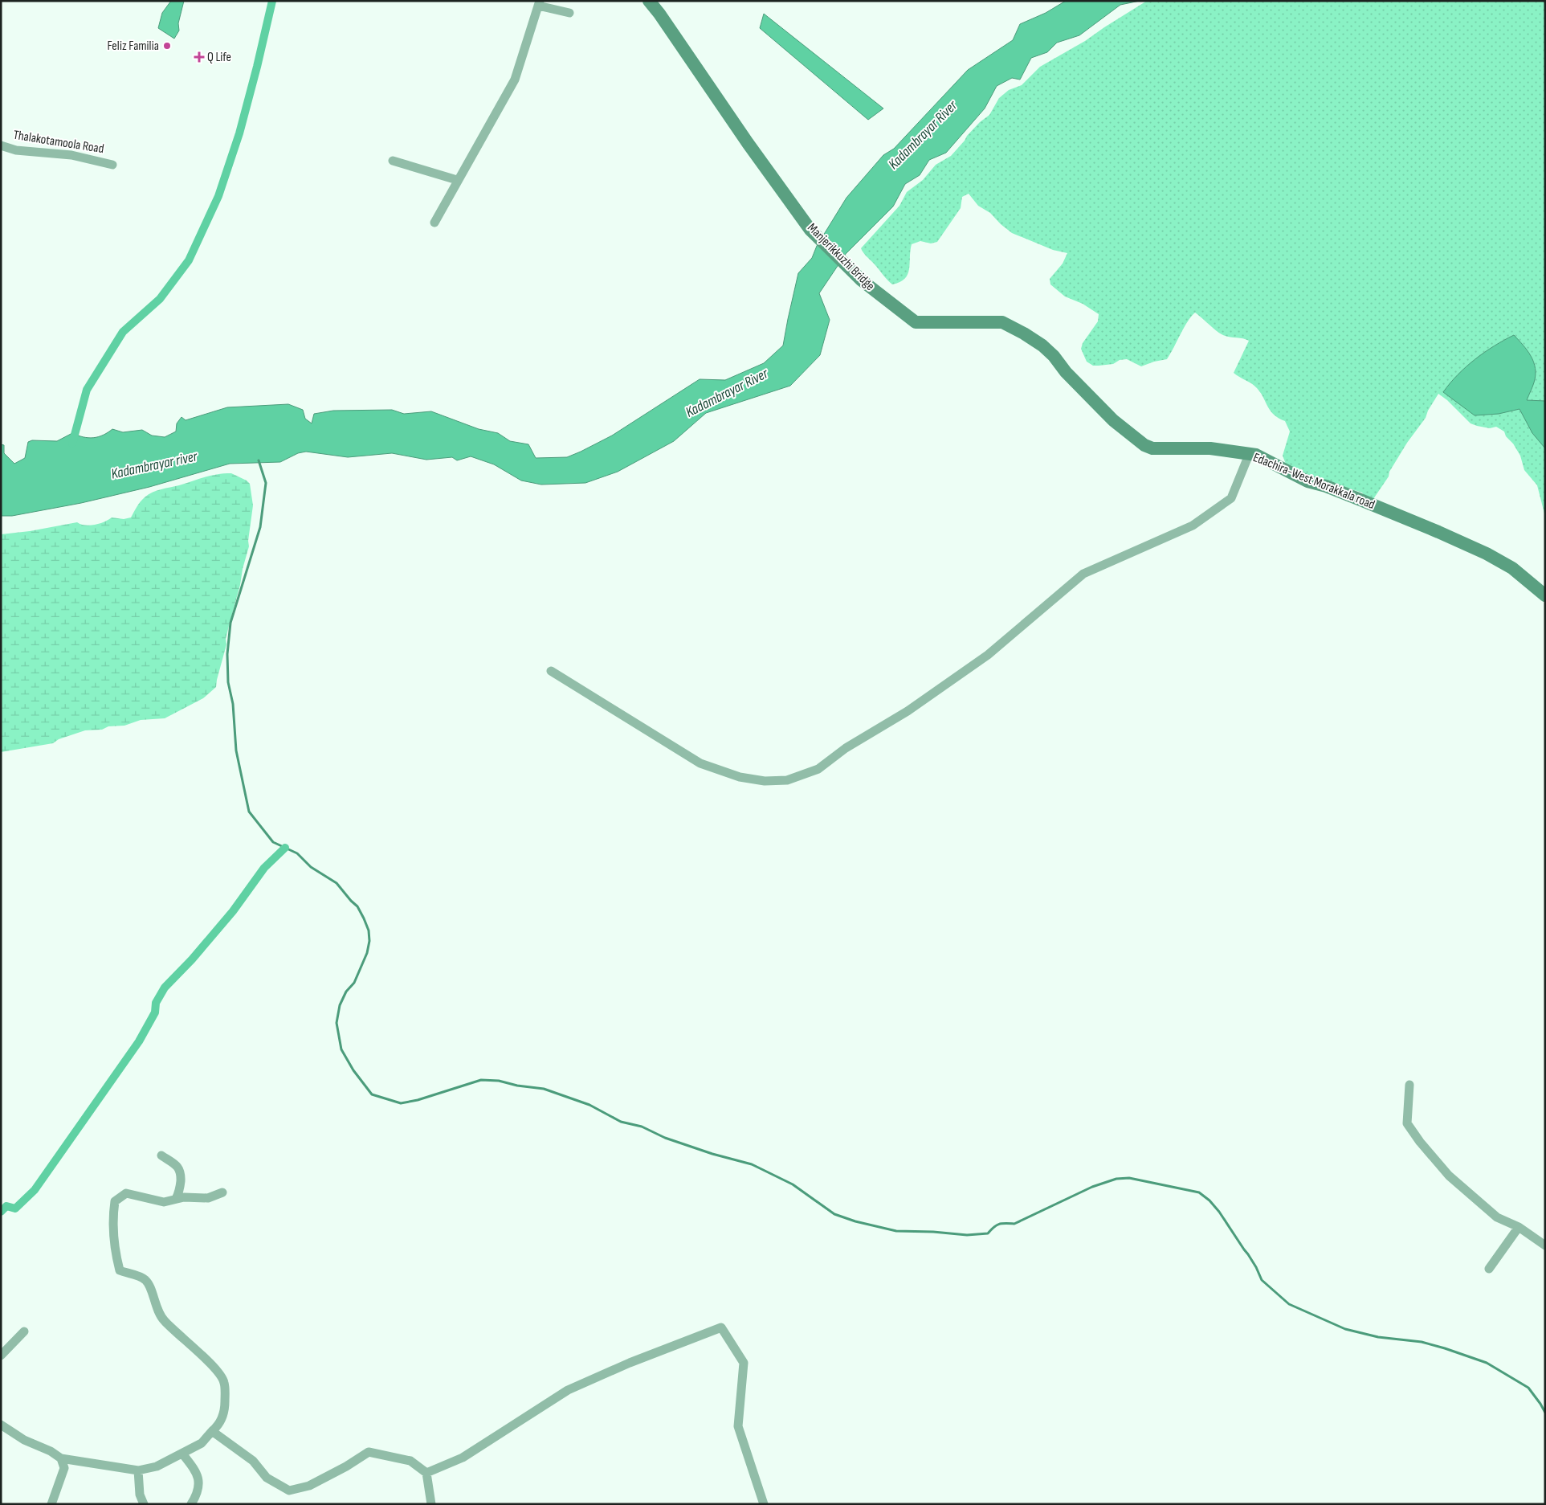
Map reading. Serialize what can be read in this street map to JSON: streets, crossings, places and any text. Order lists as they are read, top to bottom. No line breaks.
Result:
{"streets":{"main road":["Manjerikkuzhi Bridge","Edachira-West Morakkala road"],"street":["Thalakotamoola Road"]},"crossings":[["Manjerikkuzhi Bridge","Edachira-West Morakkala road"]],"water":["Kadambrayar River","Kadambrayar river"],"places":{"other":["Feliz Familia"],"health":["Q Life"]}}
